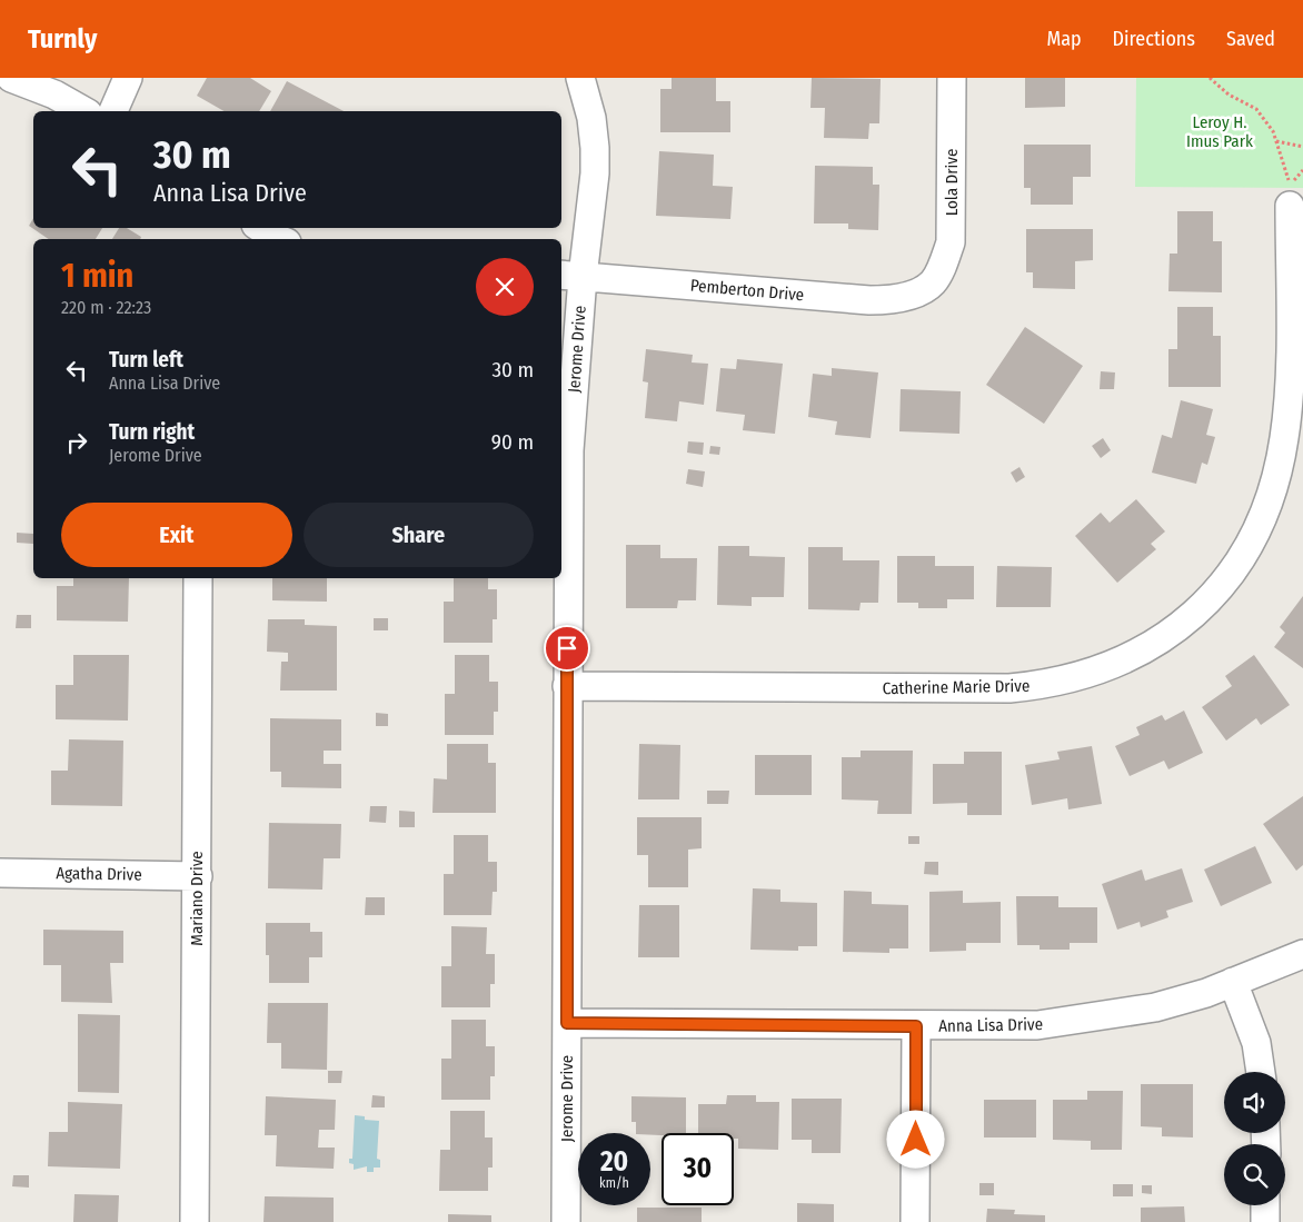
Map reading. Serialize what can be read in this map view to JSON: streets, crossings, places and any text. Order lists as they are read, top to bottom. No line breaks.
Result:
{"streets":{"street":["Lola Drive","Pemberton Drive","Jerome Drive","Catherine Marie Drive","Agatha Drive","Mariano Drive","Anna Lisa Drive"]},"crossings":[["Lola Drive","Pemberton Drive"],["Pemberton Drive","Jerome Drive"],["Jerome Drive","Catherine Marie Drive"],["Jerome Drive","Anna Lisa Drive"],["Agatha Drive","Mariano Drive"]],"parks":["Leroy H. Imus Park"],"page":{"header":"Turnly","nav":["Map","Directions","Saved"],"turn":["30 m","Anna Lisa Drive"],"heading":["1 min","220 m · 22:23"],"list":[{"name":"Turn left","note":"Anna Lisa Drive","value":"30 m"},{"name":"Turn right","note":"Jerome Drive","value":"90 m"}],"buttons":["Exit","Share"],"speed":"20 km/h","limit":"30"}}
